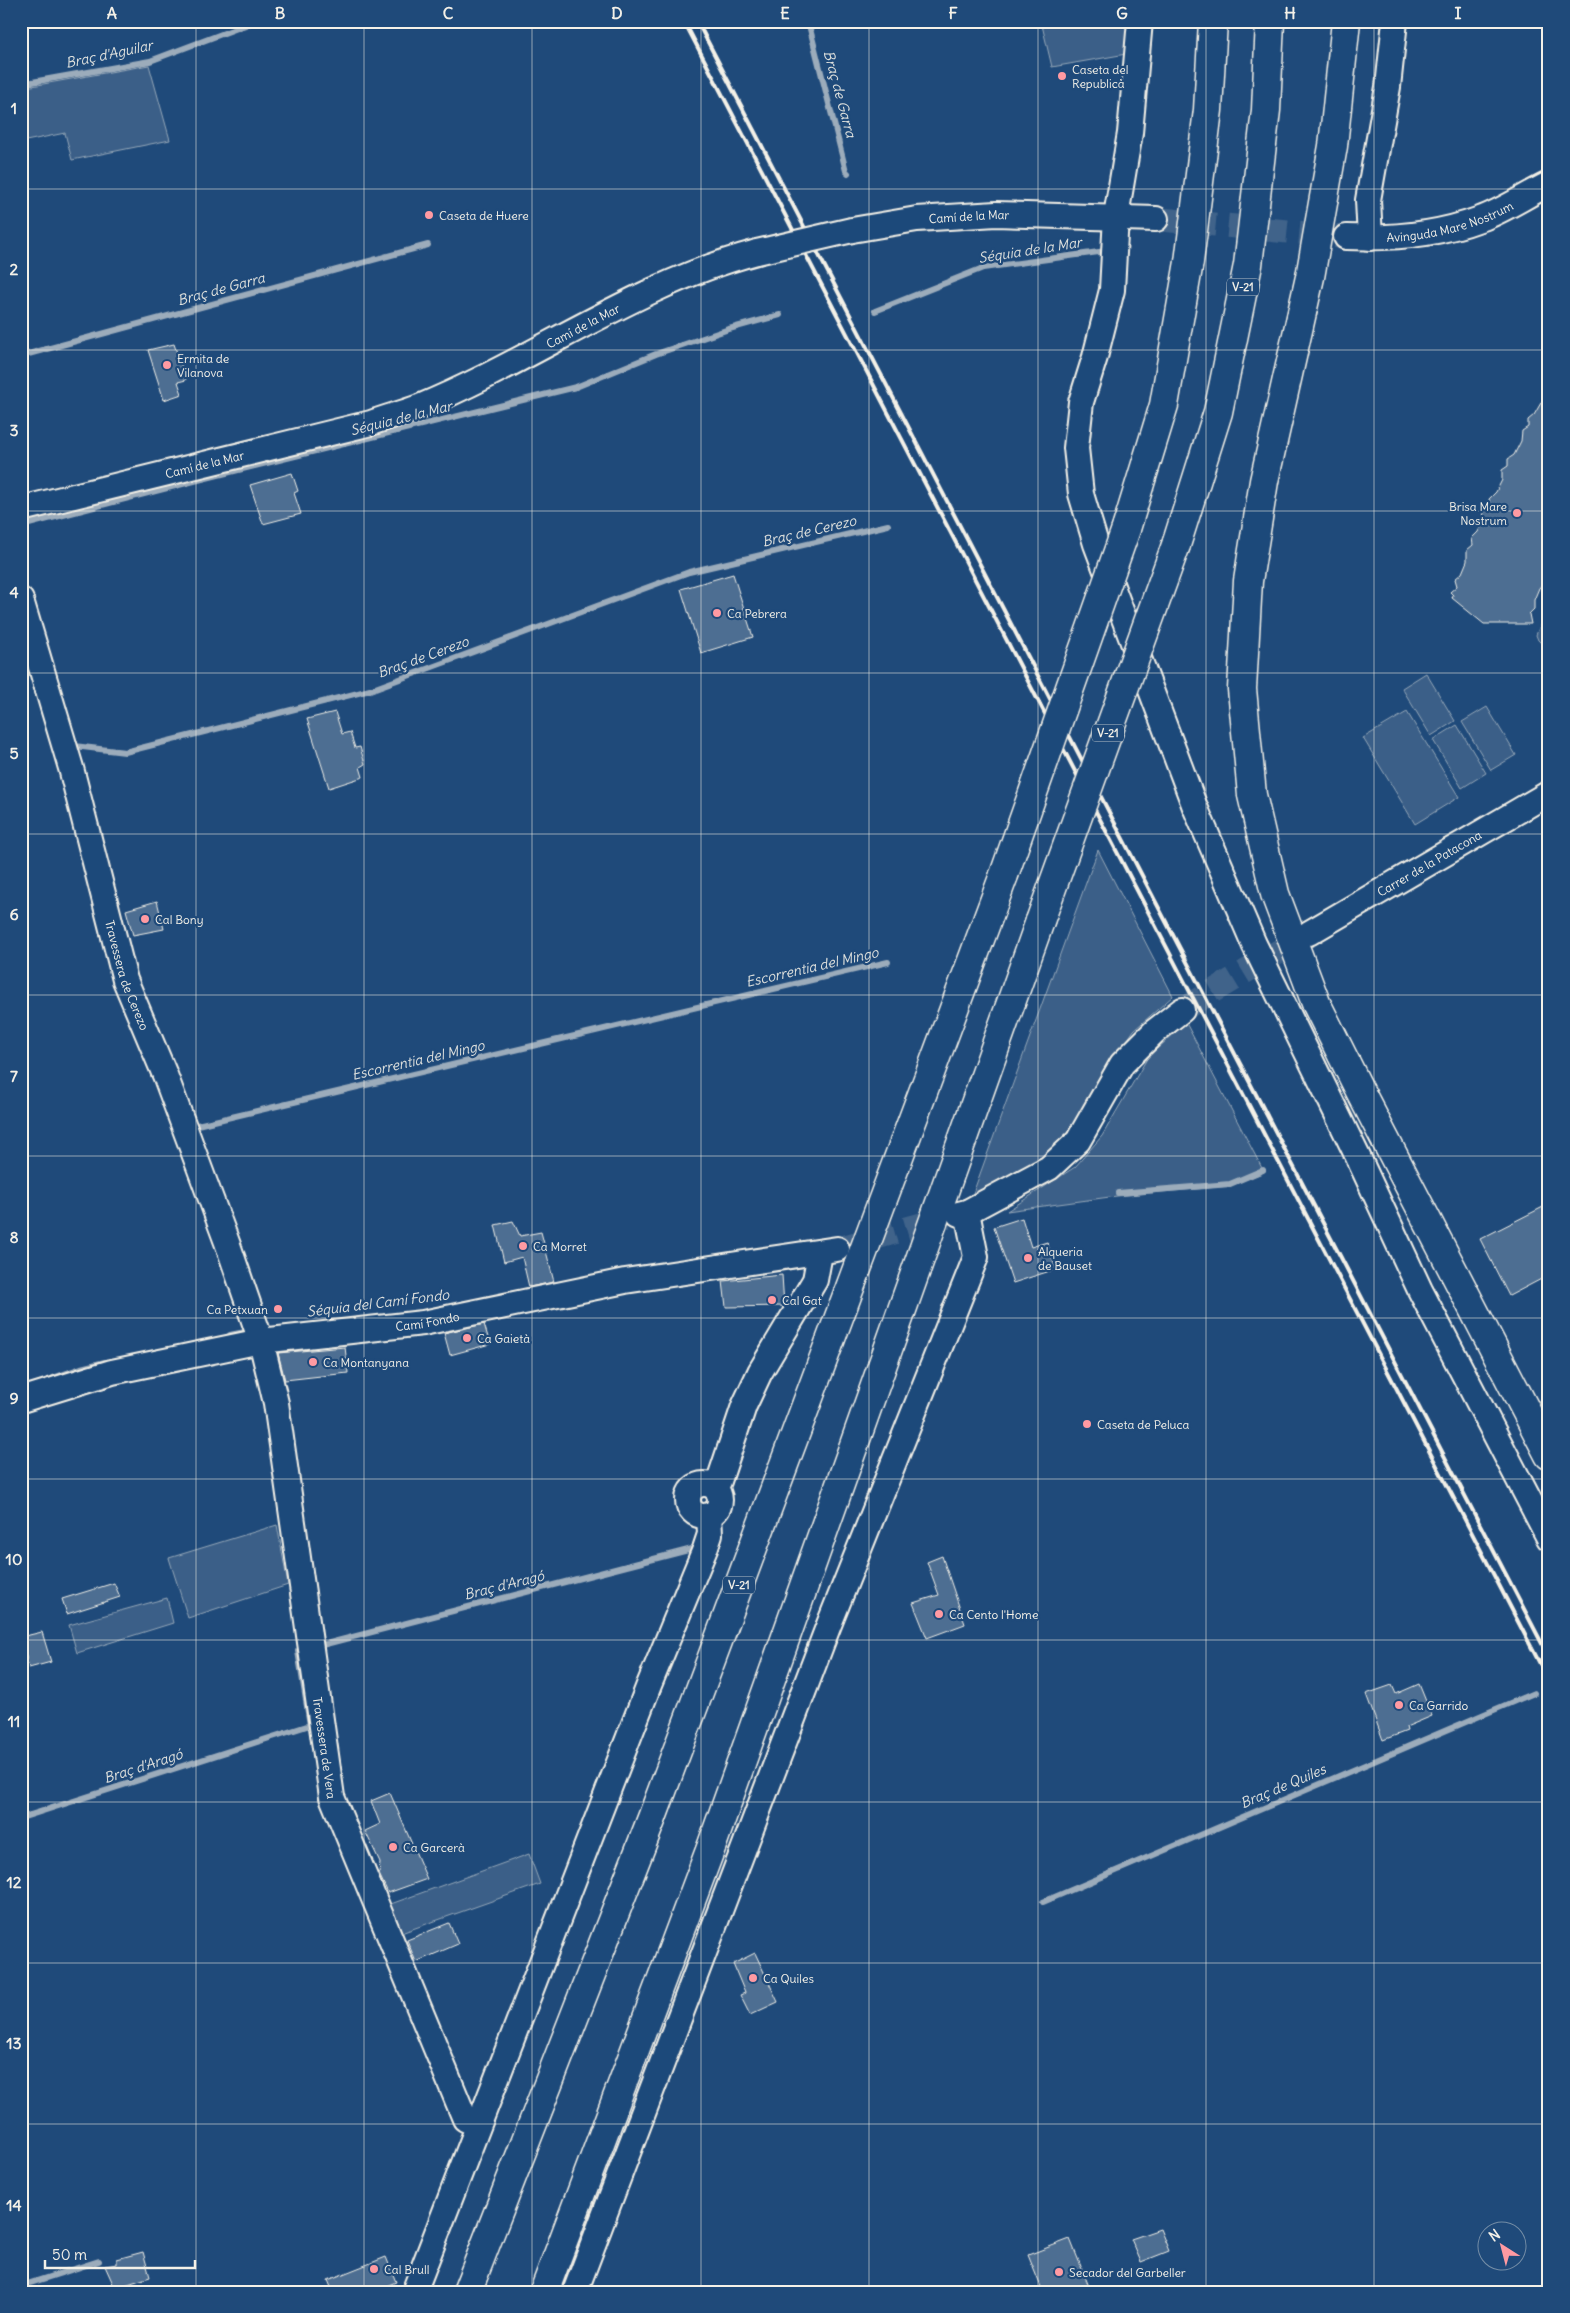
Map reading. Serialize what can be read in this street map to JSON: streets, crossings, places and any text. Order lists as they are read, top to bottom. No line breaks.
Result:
{"streets":{"main road":["V-21"],"street":["Camí de la Mar","Avinguda Mare Nostrum","Carrer de la Patacona","Travessera de Cerezo","Camí Fondo","Travessera de Vera"]},"crossings":[["Travessera de Cerezo","Camí Fondo"],["Travessera de Cerezo","Travessera de Vera"],["Camí Fondo","Travessera de Vera"]],"water":["Braç d'Aguilar","Braç de Garra","Séquia de la Mar","Braç de Cerezo","Escorrentia del Mingo","Séquia del Camí Fondo","Braç d'Aragó","Braç de Quiles"],"places":["Caseta del Republicà","Caseta de Huere","Ermita de Vilanova","Brisa Mare Nostrum","Ca Pebrera","Cal Bony","Ca Morret","Alqueria de Bauset","Cal Gat","Ca Petxuan","Ca Gaietà","Ca Montanyana","Caseta de Peluca","Ca Cento l'Home","Ca Garrido","Ca Garcerà","Ca Quiles","Cal Brull","Secador del Garbeller"],"scale_bar":"50 m","north":"top left","grid":{"columns":["A","B","C","D","E","F","G","H","I"],"rows":["1","2","3","4","5","6","7","8","9","10","11","12","13","14"]}}
